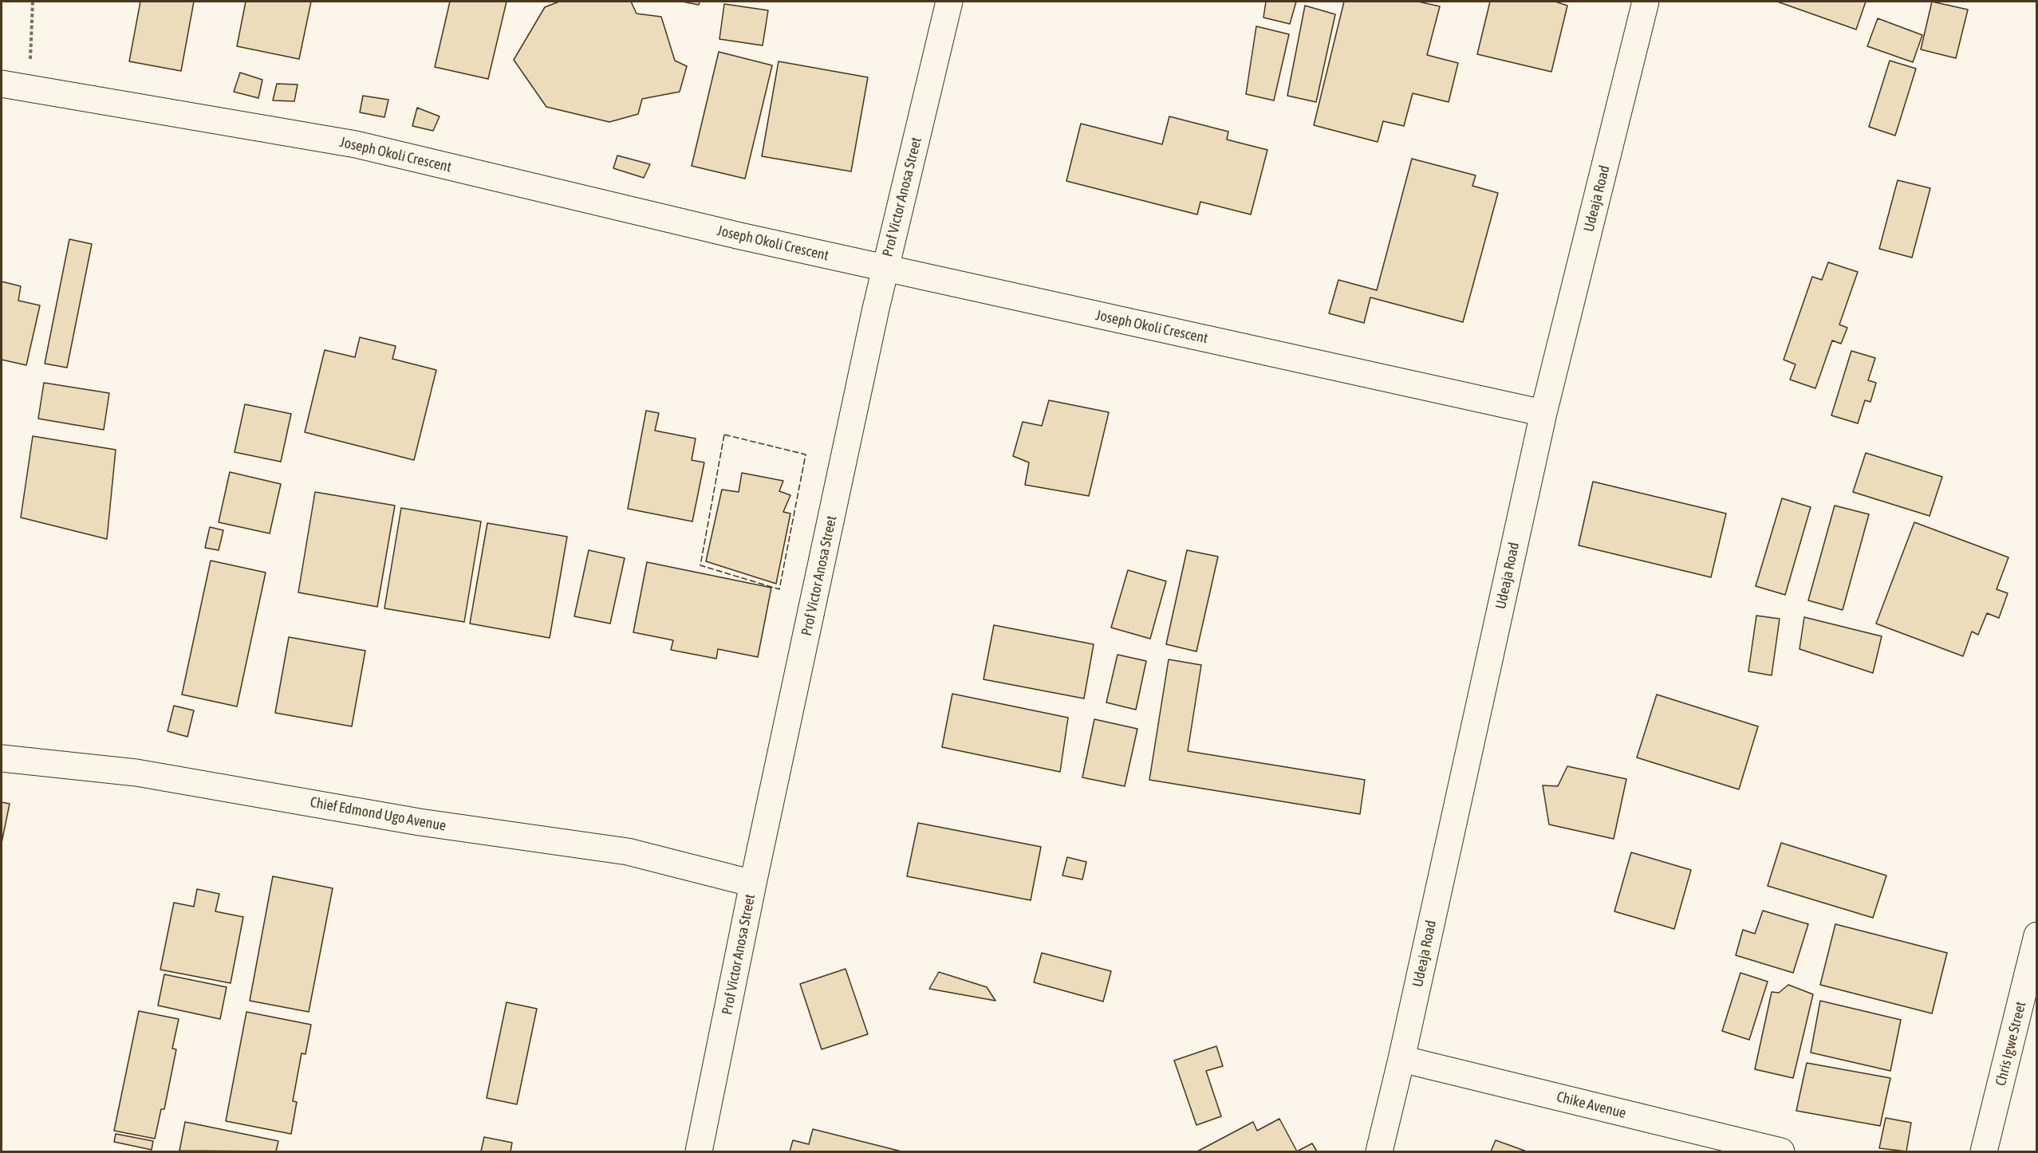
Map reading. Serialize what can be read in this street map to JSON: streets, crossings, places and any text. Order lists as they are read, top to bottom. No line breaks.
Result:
{"streets":{"street":["Joseph Okoli Crescent","Prof Victor Anosa Street","Udeaja Road","Chief Edmond Ugo Avenue","Chris Igwe Street","Chike Avenue"]},"crossings":[["Joseph Okoli Crescent","Prof Victor Anosa Street"],["Joseph Okoli Crescent","Udeaja Road"],["Prof Victor Anosa Street","Chief Edmond Ugo Avenue"],["Udeaja Road","Chike Avenue"]]}
